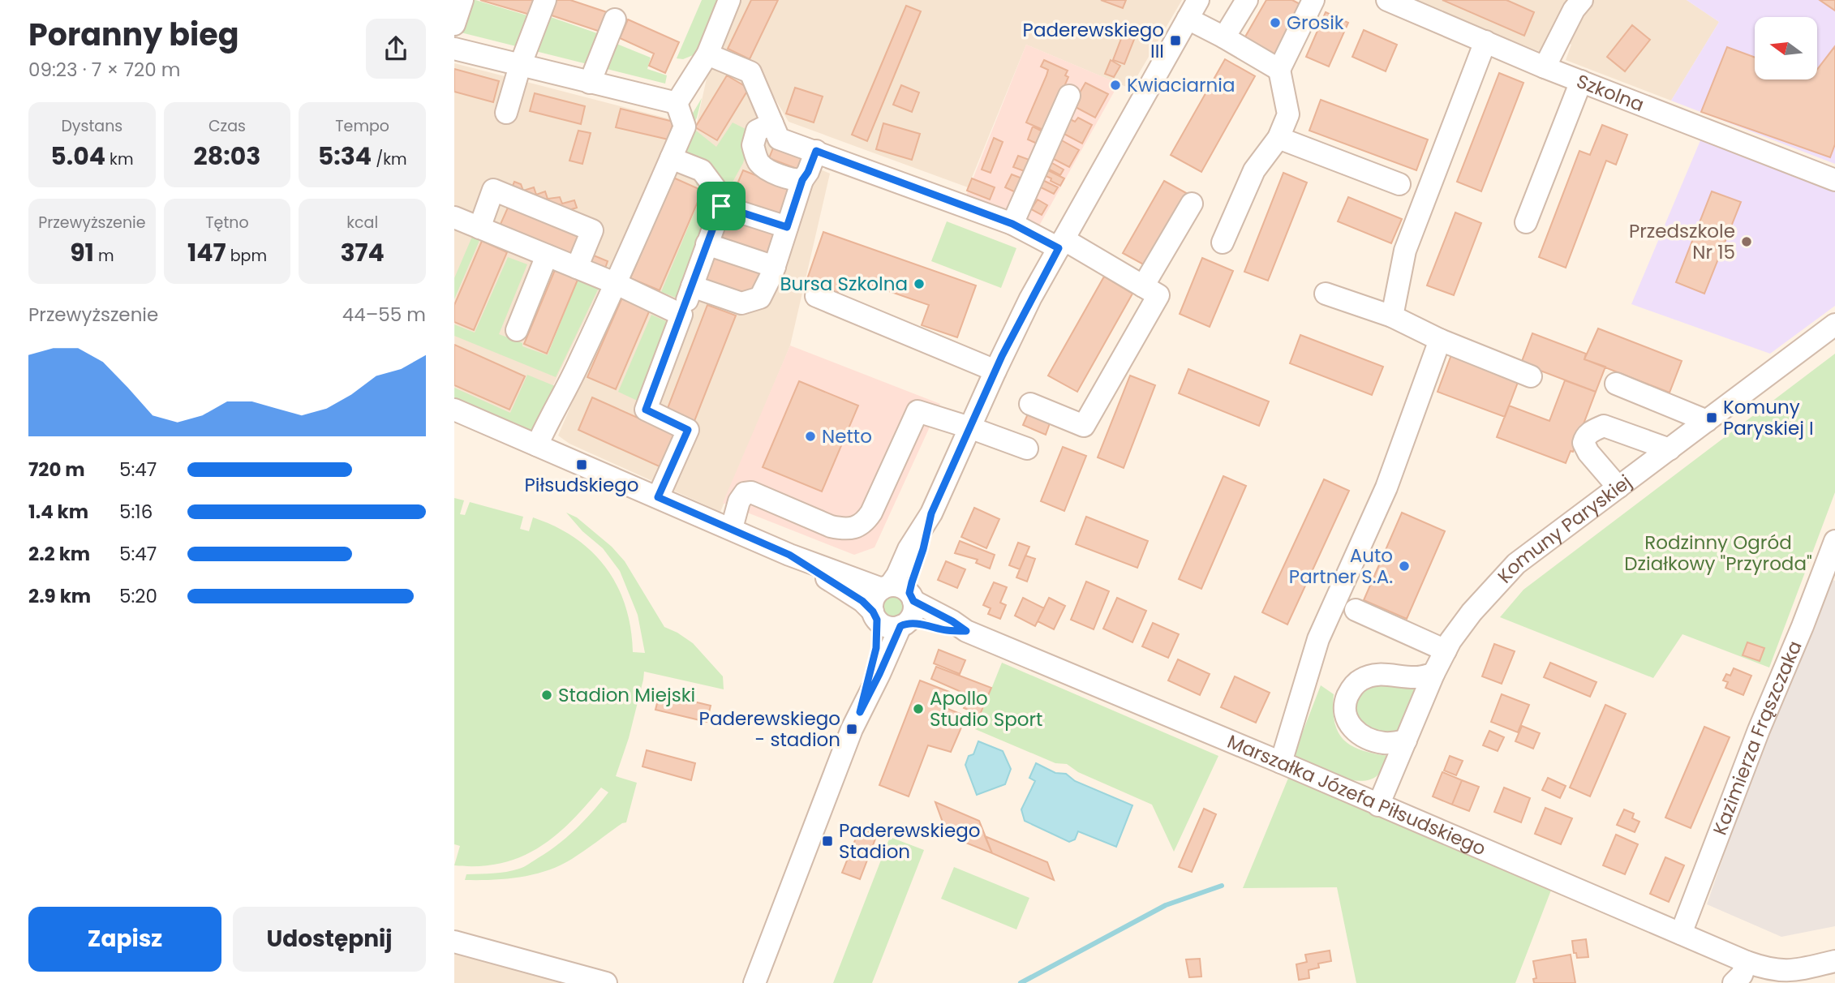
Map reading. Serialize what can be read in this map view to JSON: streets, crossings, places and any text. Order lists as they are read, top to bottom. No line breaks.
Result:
{"streets":{"street":["Szkolna","Komuny Paryskiej","Kazimierza Frąszczaka","Marszałka Józefa Piłsudskiego"]},"crossings":[["Komuny Paryskiej","Marszałka Józefa Piłsudskiego"],["Kazimierza Frąszczaka","Marszałka Józefa Piłsudskiego"]],"parks":["Rodzinny Ogród Działkowy \"Przyroda\""],"places":{"other":["Grosik","Kwiaciarnia","Przedszkole Nr 15","Bursa Szkolna","Netto","Auto Partner S.A.","Stadion Miejski","Apollo Studio Sport"],"transit":["Paderewskiego III","Komuny Paryskiej I","Piłsudskiego","Paderewskiego - stadion","Paderewskiego Stadion"]},"north":"left","page":{"heading":["Poranny bieg","09:23 · 7 × 720 m"],"stats":[["Dystans","5.04 km"],["Czas","28:03"],["Tempo","5:34 /km"],["Przewyższenie","91 m"],["Tętno","147 bpm"],["kcal","374"]],"chart":["Przewyższenie","44–55 m"],"list":[{"name":"720 m","note":"5:47"},{"name":"1.4 km","note":"5:16"},{"name":"2.2 km","note":"5:47"},{"name":"2.9 km","note":"5:20"}],"buttons":["Zapisz","Udostępnij"]}}
